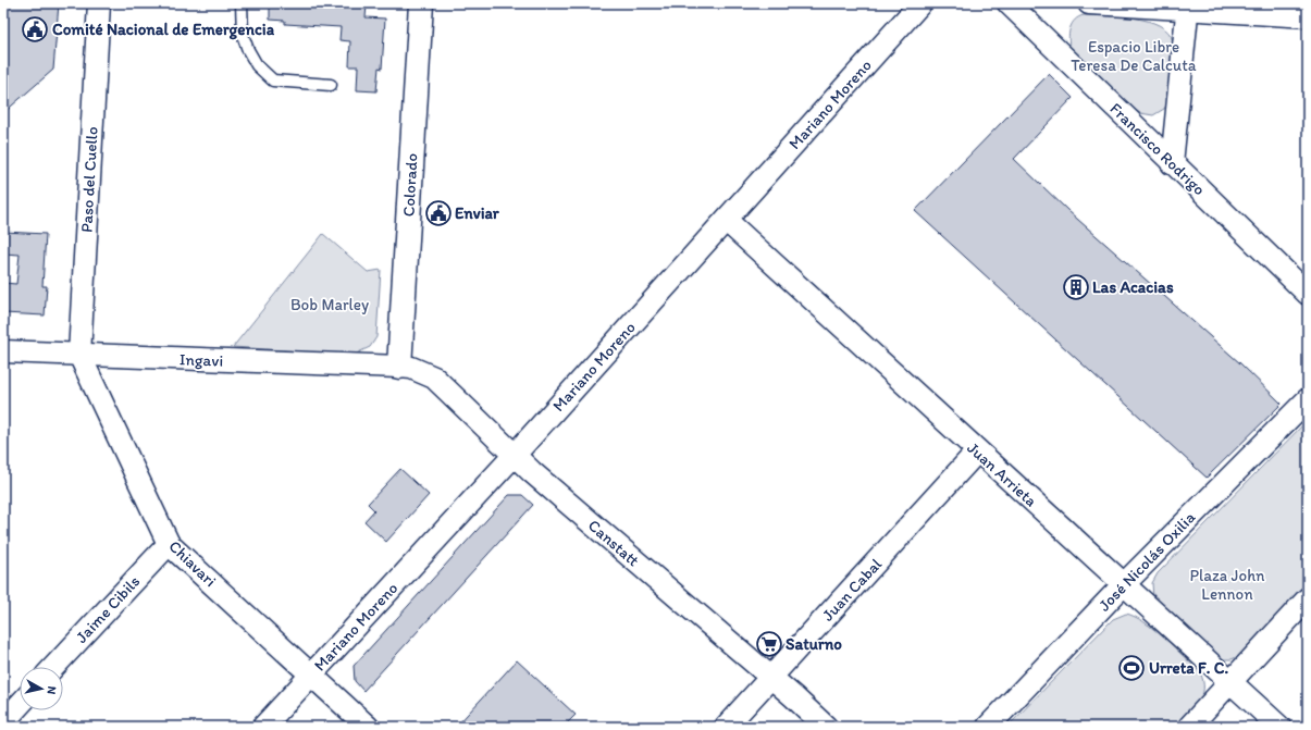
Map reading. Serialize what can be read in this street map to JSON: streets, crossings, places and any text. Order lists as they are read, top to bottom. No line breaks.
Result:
{"streets":{"street":["Mariano Moreno","Francisco Rodrigo","Paso del Cuello","Colorado","Ingavi","Juan Arrieta","Canstatt","José Nicolás Oxilia","Chiavari","Juan Cabal","Jaime Cibils"]},"crossings":[["Mariano Moreno","Juan Arrieta"],["Mariano Moreno","Canstatt"],["Mariano Moreno","Chiavari"],["Paso del Cuello","Ingavi"],["Paso del Cuello","Chiavari"],["Colorado","Ingavi"],["Colorado","Canstatt"],["Ingavi","Canstatt"],["Ingavi","Chiavari"],["Juan Arrieta","José Nicolás Oxilia"],["Juan Arrieta","Juan Cabal"],["Canstatt","Juan Cabal"],["Chiavari","Jaime Cibils"]],"parks":["Espacio Libre Teresa De Calcuta","Bob Marley","Plaza John Lennon"],"places":{"public building":["Comité Nacional de Emergencia","Enviar"],"building":["Las Acacias"],"supermarket":["Saturno"],"sports":["Urreta F. C."]},"north":"right"}
